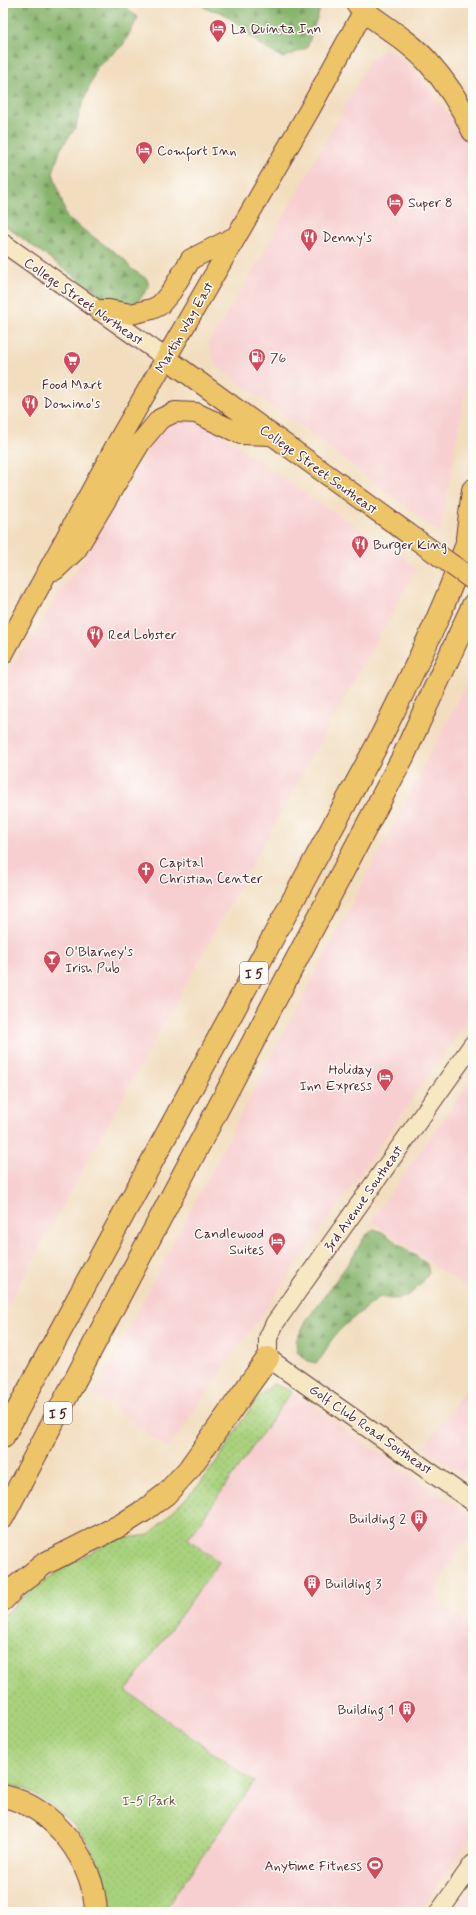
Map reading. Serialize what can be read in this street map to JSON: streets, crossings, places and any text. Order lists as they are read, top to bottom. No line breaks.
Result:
{"streets":{"highway":["I 5"],"main road":["Martin Way East","College Street Southeast"],"street":["College Street Northeast","3rd Avenue Southeast","Golf Club Road Southeast"]},"crossings":[["College Street Northeast","Martin Way East"],["College Street Northeast","College Street Southeast"],["Martin Way East","College Street Southeast"],["3rd Avenue Southeast","Golf Club Road Southeast"]],"parks":["I-5 Park"],"places":{"hotel":["La Quinta Inn","Comfort Inn","Super 8","Holiday Inn Express","Candlewood Suites"],"restaurant":["Denny's","Domino's","Burger King","Red Lobster"],"fuel station":["76"],"supermarket":["Food Mart"],"church":["Capital Christian Center"],"bar":["O'Blarney's Irish Pub"],"building":["Building 2","Building 3","Building 1"],"sports":["Anytime Fitness"]}}
